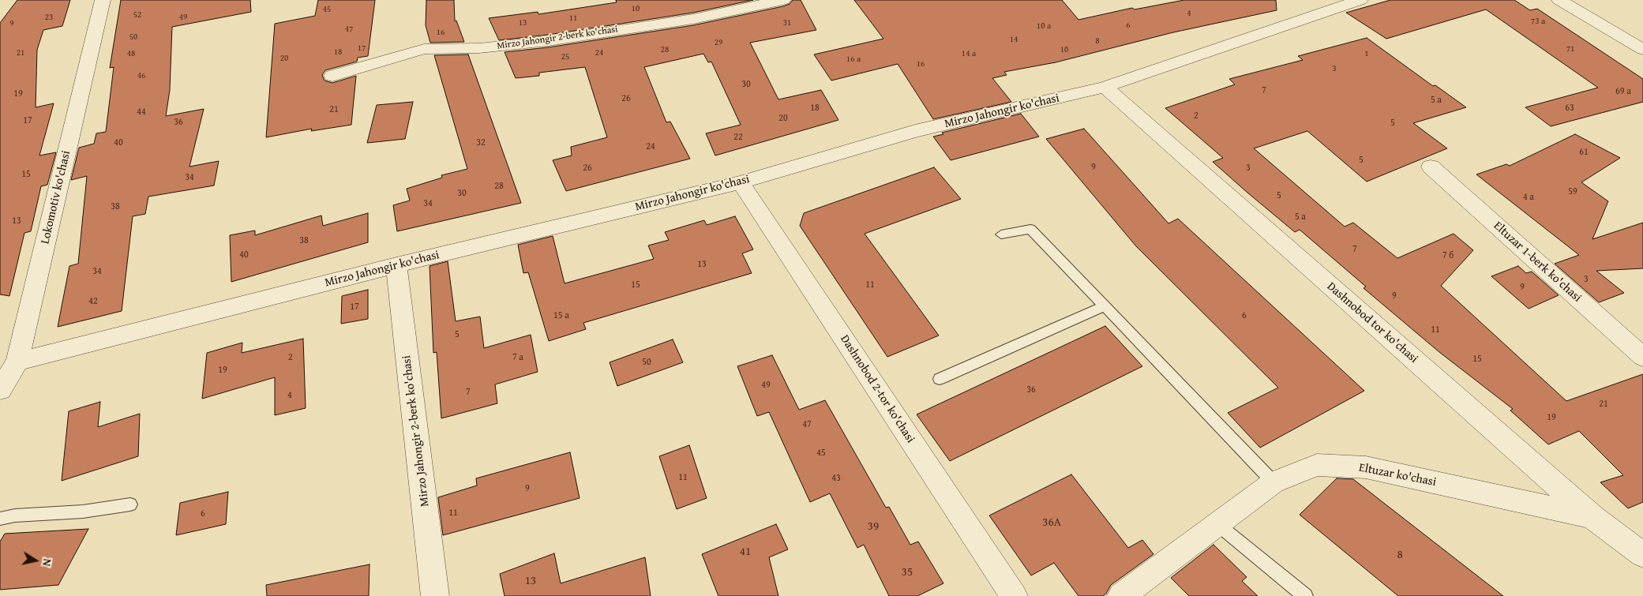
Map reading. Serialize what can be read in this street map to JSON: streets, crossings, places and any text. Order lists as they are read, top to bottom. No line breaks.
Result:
{"streets":{"street":["Mirzo Jahongir 2-berk ko'chasi","Mirzo Jahongir ko'chasi","Lokomotiv ko'chasi","Eltuzar 1-berk ko'chasi","Dashnobod tor ko'chasi","Dashnobod 2-tor ko'chasi","Eltuzar ko'chasi"]},"crossings":[["Mirzo Jahongir 2-berk ko'chasi","Mirzo Jahongir ko'chasi"],["Mirzo Jahongir ko'chasi","Lokomotiv ko'chasi"],["Mirzo Jahongir ko'chasi","Dashnobod tor ko'chasi"],["Mirzo Jahongir ko'chasi","Dashnobod 2-tor ko'chasi"],["Dashnobod tor ko'chasi","Eltuzar ko'chasi"]],"house_numbers":["10","45","4","52","23","49","11","73 а","13","31","9","6","10 а","47","16","50","14","8","29","17","71","28","10","18","21","24","48","14 а","1","25","20","16 а","16","3","46","30","7","69 а","19","26","5 а","18","63","21","44","2","20","17","36","5","22","40","32","24","61","5","9","26","3","15","34","28","59","30","5","4 а","34","38","5 а","13","38","7","40","7 б","13","34","3","15","11","9","9","42","17","15 а","6","11","5","2","7 а","15","50","19","49","36","7","4","21","19","47","45","11","43","9","11","6","36А","39","41","8","35","13"],"north":"right"}
